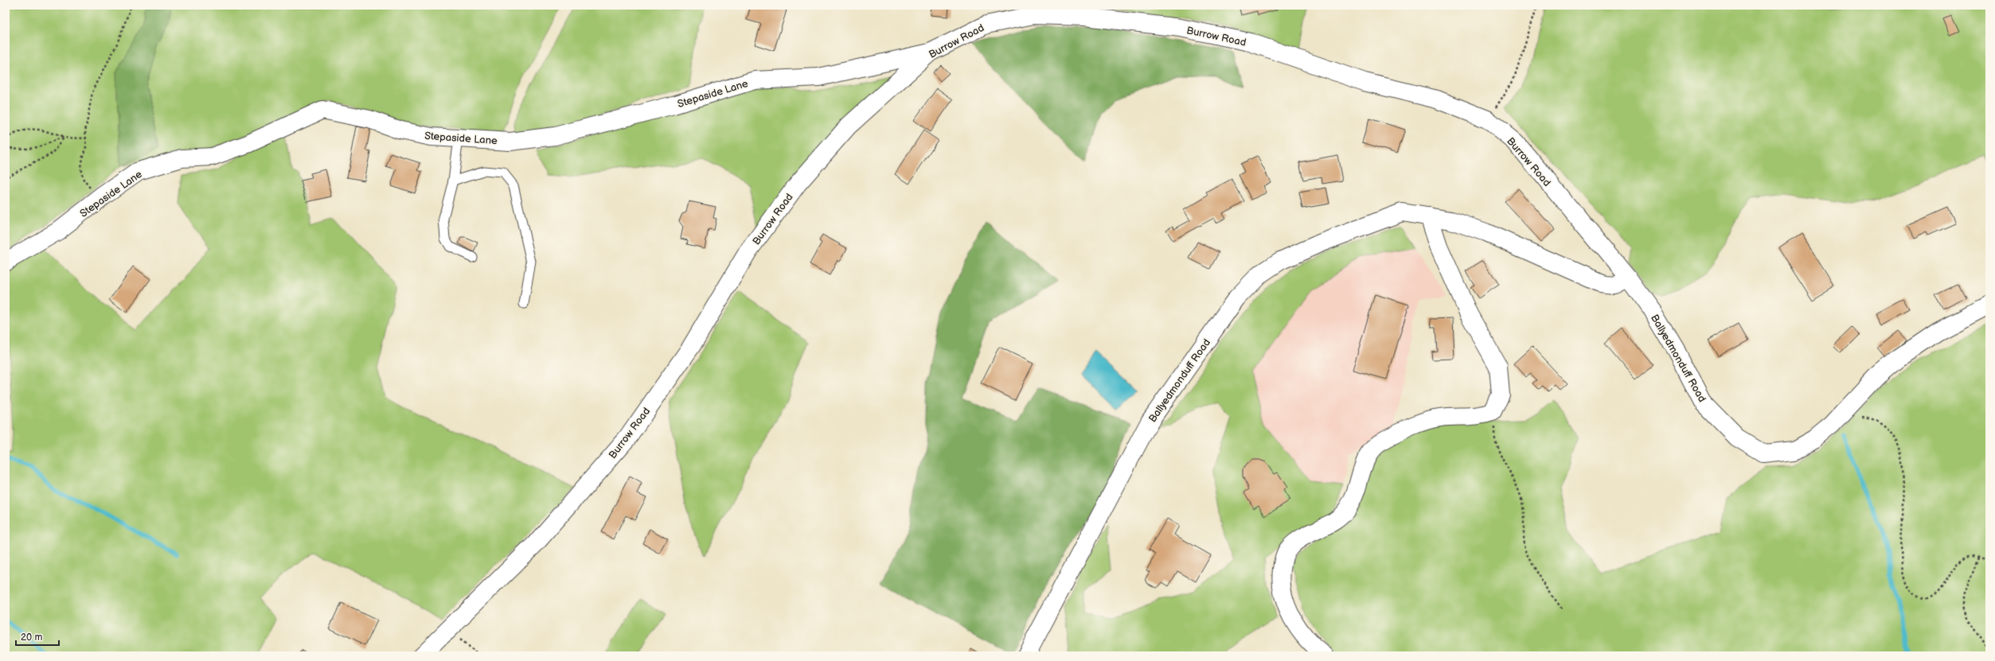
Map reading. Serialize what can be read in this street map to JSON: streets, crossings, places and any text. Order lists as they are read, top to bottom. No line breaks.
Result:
{"streets":{"street":["Burrow Road","Stepaside Lane","Ballyedmonduff Road"]},"crossings":[["Burrow Road","Stepaside Lane"],["Burrow Road","Ballyedmonduff Road"]],"scale_bar":"20 m"}
